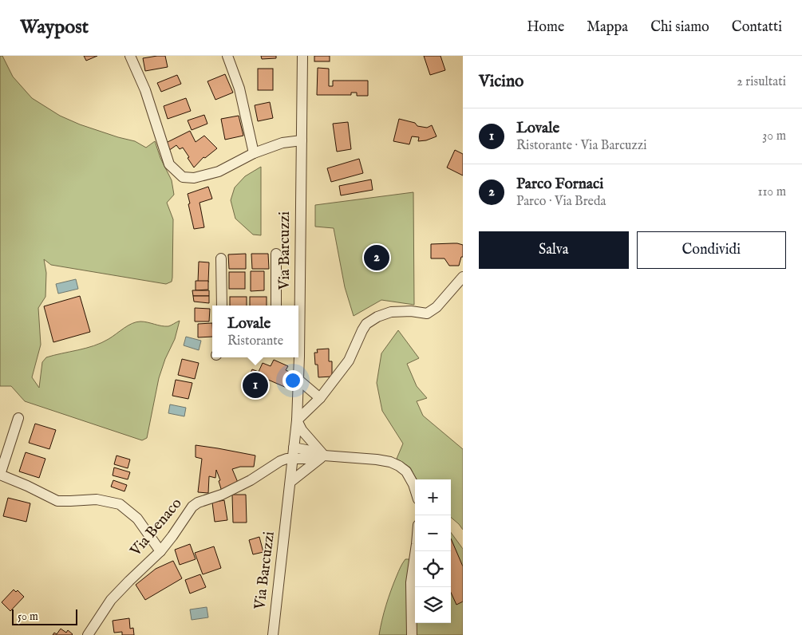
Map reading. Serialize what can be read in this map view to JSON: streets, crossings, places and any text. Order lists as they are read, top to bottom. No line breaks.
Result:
{"streets":{"street":["Via Barcuzzi","Via Benaco"]},"crossings":[["Via Barcuzzi","Via Benaco"]],"scale_bar":"50 m","page":{"header":"Waypost","nav":["Home","Mappa","Chi siamo","Contatti"],"heading":["Vicino","2 risultati"],"list":[{"mark":"1","name":"Lovale","note":"Ristorante · Via Barcuzzi","value":"30 m"},{"mark":"2","name":"Parco Fornaci","note":"Parco · Via Breda","value":"110 m"}],"buttons":["Salva","Condividi"],"pins":["2","1"],"popup":["Lovale","Ristorante"],"map_buttons":["+","−"],"scale":"50 m"}}
